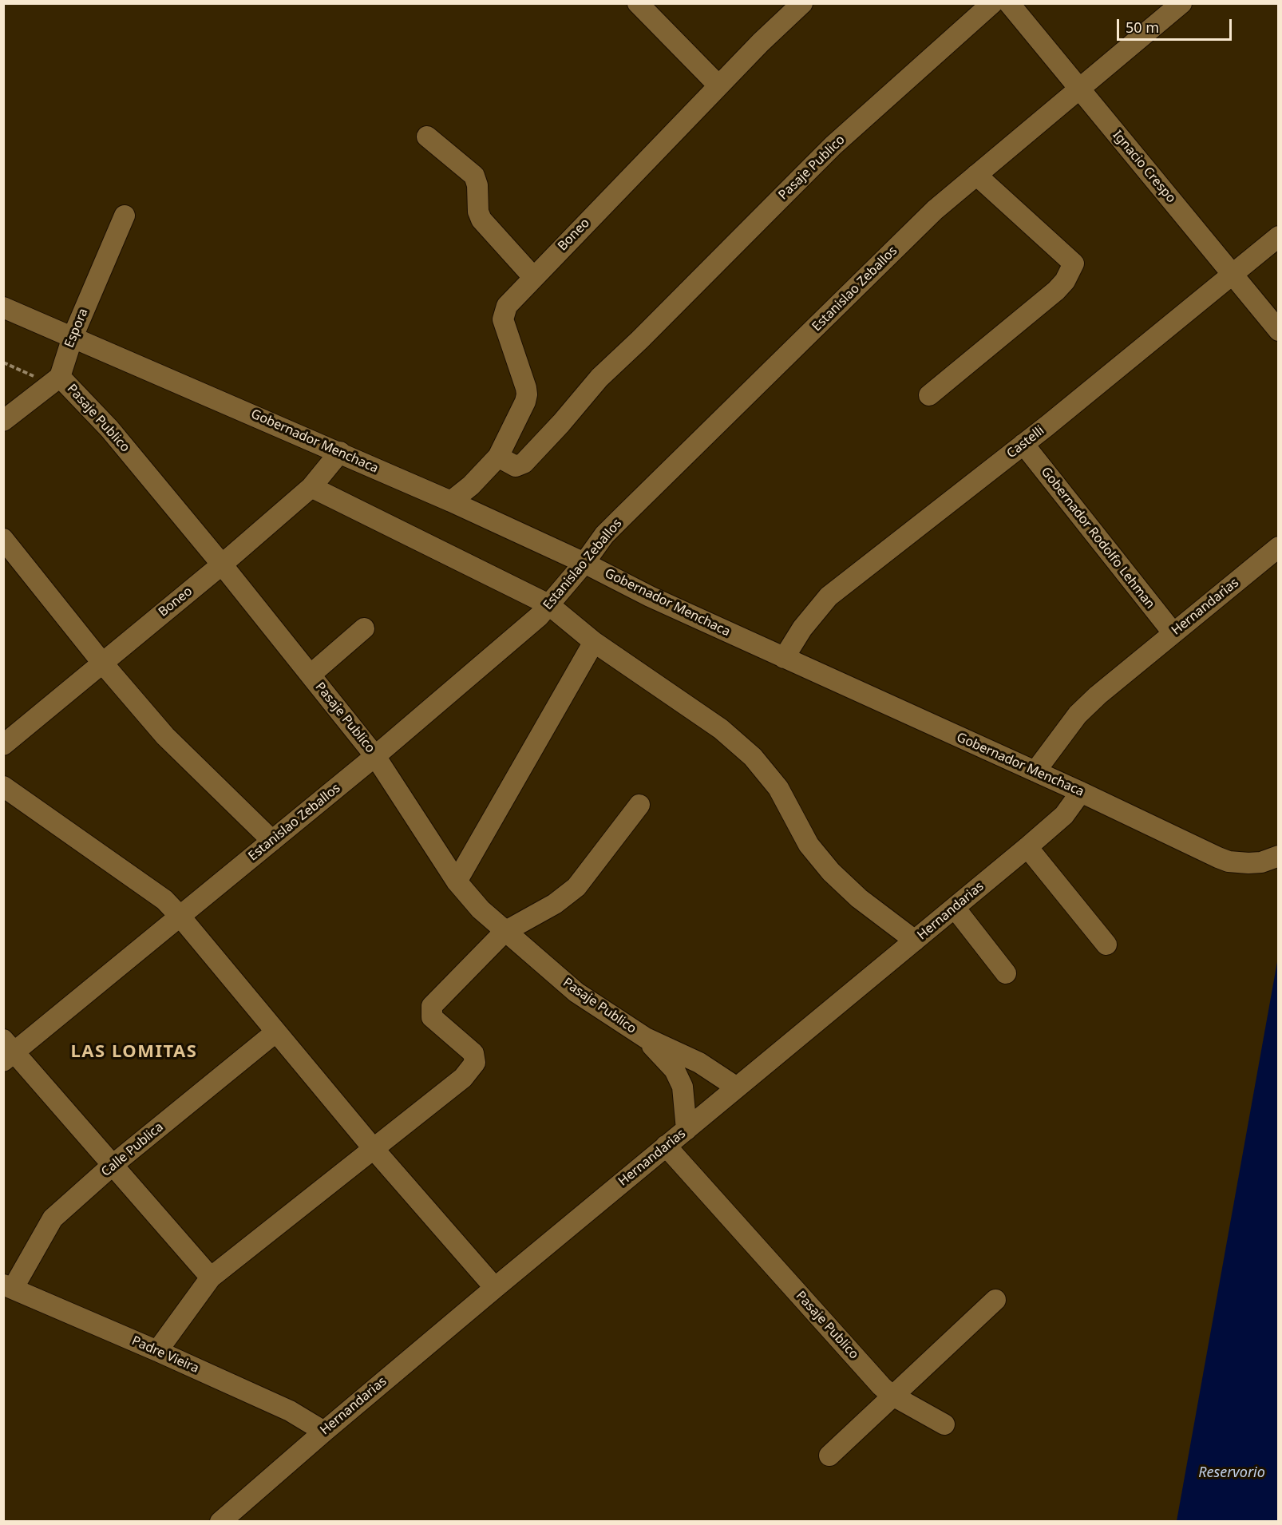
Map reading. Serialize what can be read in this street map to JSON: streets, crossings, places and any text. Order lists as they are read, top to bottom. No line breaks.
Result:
{"streets":{"street":["Ignacio Crespo","Pasaje Publico","Boneo","Estanislao Zeballos","Espora","Gobernador Menchaca","Castelli","Gobernador Rodolfo Lehman","Hernandarias","Calle Publica","Padre Vieira"]},"crossings":[["Ignacio Crespo","Estanislao Zeballos"],["Ignacio Crespo","Castelli"],["Pasaje Publico","Boneo"],["Pasaje Publico","Estanislao Zeballos"],["Pasaje Publico","Espora"],["Pasaje Publico","Hernandarias"],["Boneo","Gobernador Menchaca"],["Estanislao Zeballos","Gobernador Menchaca"],["Espora","Gobernador Menchaca"],["Gobernador Menchaca","Castelli"],["Gobernador Menchaca","Hernandarias"],["Castelli","Gobernador Rodolfo Lehman"],["Gobernador Rodolfo Lehman","Hernandarias"],["Hernandarias","Padre Vieira"],["Calle Publica","Padre Vieira"]],"districts":["LAS LOMITAS"],"water":["Reservorio"],"scale_bar":"50 m"}
